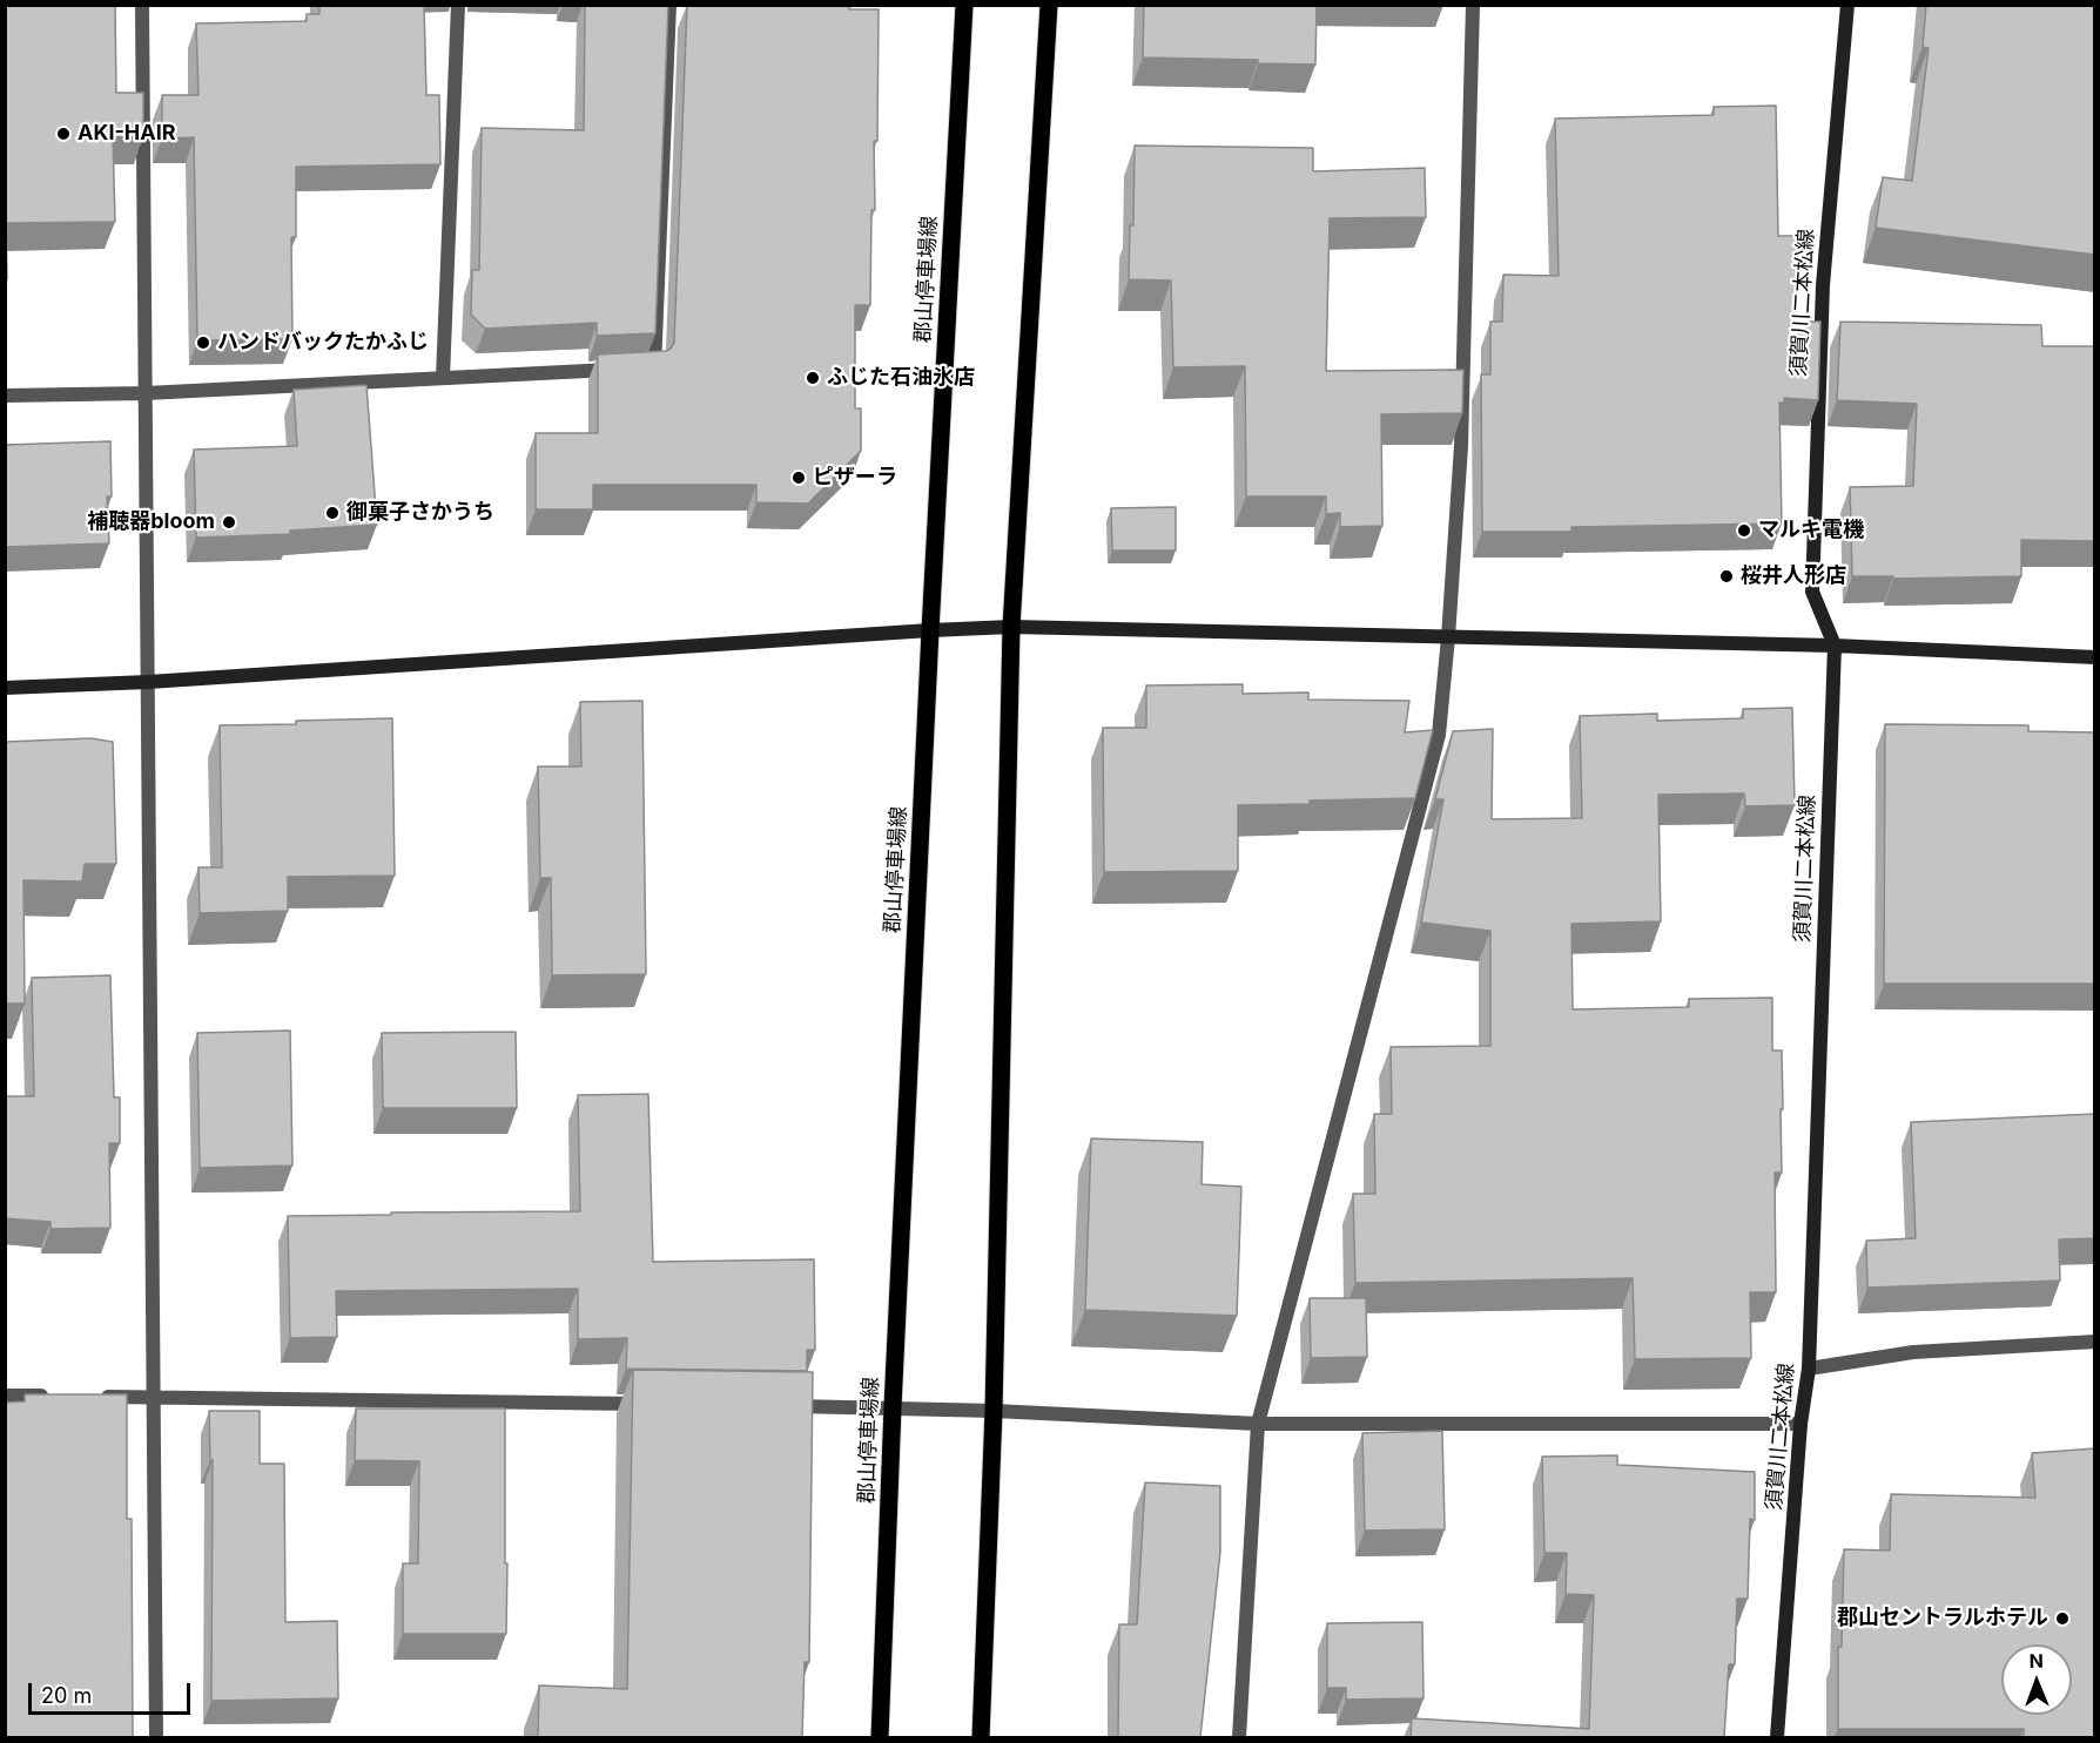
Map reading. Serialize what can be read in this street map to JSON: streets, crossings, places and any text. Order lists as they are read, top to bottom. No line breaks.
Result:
{"streets":{"main road":["郡山停車場線"],"street":["須賀川二本松線"]},"places":["AKI-HAIR","ハンドバックたかふじ","ふじた石油氷店","ピザーラ","御菓子さかうち","補聴器bloom","マルキ電機","桜井人形店","郡山セントラルホテル"],"scale_bar":"20 m","north":"top"}
